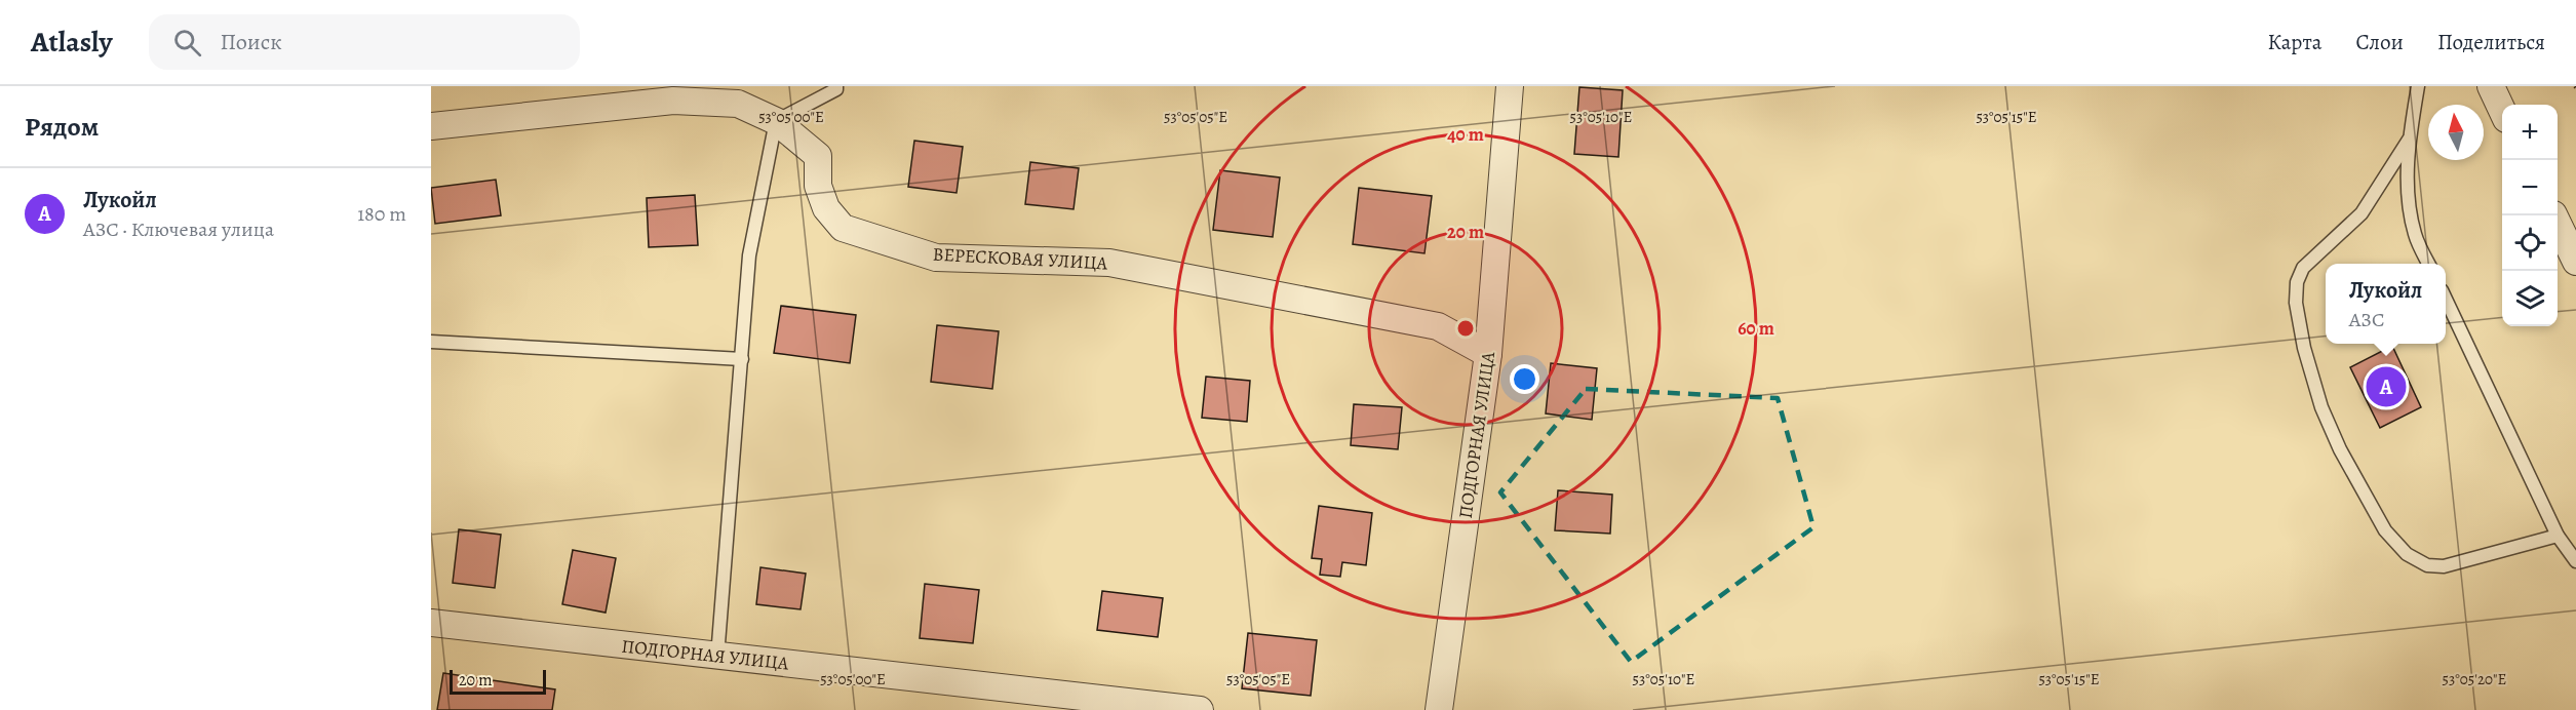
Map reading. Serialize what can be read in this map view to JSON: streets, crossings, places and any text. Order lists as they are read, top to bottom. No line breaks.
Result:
{"streets":{"street":["ВЕРЕСКОВАЯ УЛИЦА","ПОДГОРНАЯ УЛИЦА"]},"crossings":[["ВЕРЕСКОВАЯ УЛИЦА","ПОДГОРНАЯ УЛИЦА"]],"scale_bar":"20 m","north":"top","page":{"header":"Atlasly","search":"Поиск","nav":["Карта","Слои","Поделиться"],"heading":"Рядом","map_buttons":["+","−"],"list":[{"mark":"A","name":"Лукойл","note":"АЗС · Ключевая улица","value":"180 m"}],"popup":["Лукойл","АЗС"],"pins":"A","scale":"20 m"},"coordinates":["53°05'00\"E","53°05'05\"E","53°05'10\"E","53°05'15\"E","53°05'20\"E"],"rings":["40 m","20 m","60 m"]}
